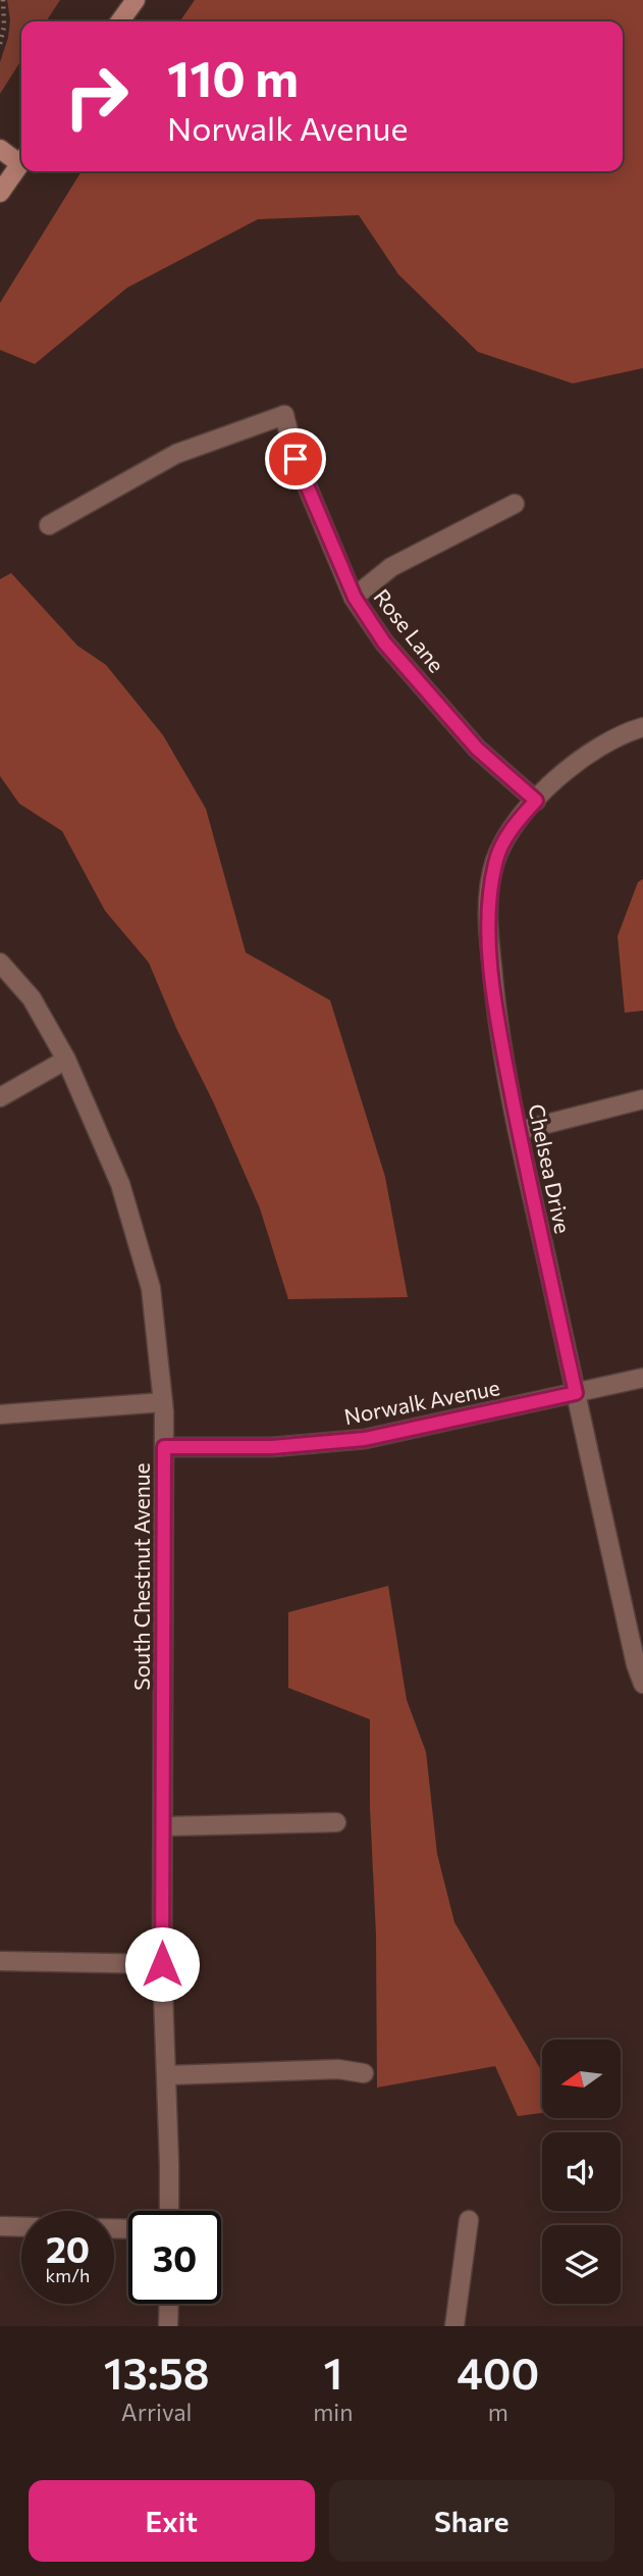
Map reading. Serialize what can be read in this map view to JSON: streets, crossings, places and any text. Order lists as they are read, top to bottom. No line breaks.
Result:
{"streets":{"street":["Rose Lane","Chelsea Drive","Norwalk Avenue","South Chestnut Avenue"]},"crossings":[["Rose Lane","Chelsea Drive"],["Chelsea Drive","Norwalk Avenue"],["Norwalk Avenue","South Chestnut Avenue"]],"north":"left","page":{"turn":["110 m","Norwalk Avenue"],"speed":"20 km/h","limit":"30","eta":["13:58","Arrival","1","min","400","m"],"buttons":["Exit","Share"]}}
